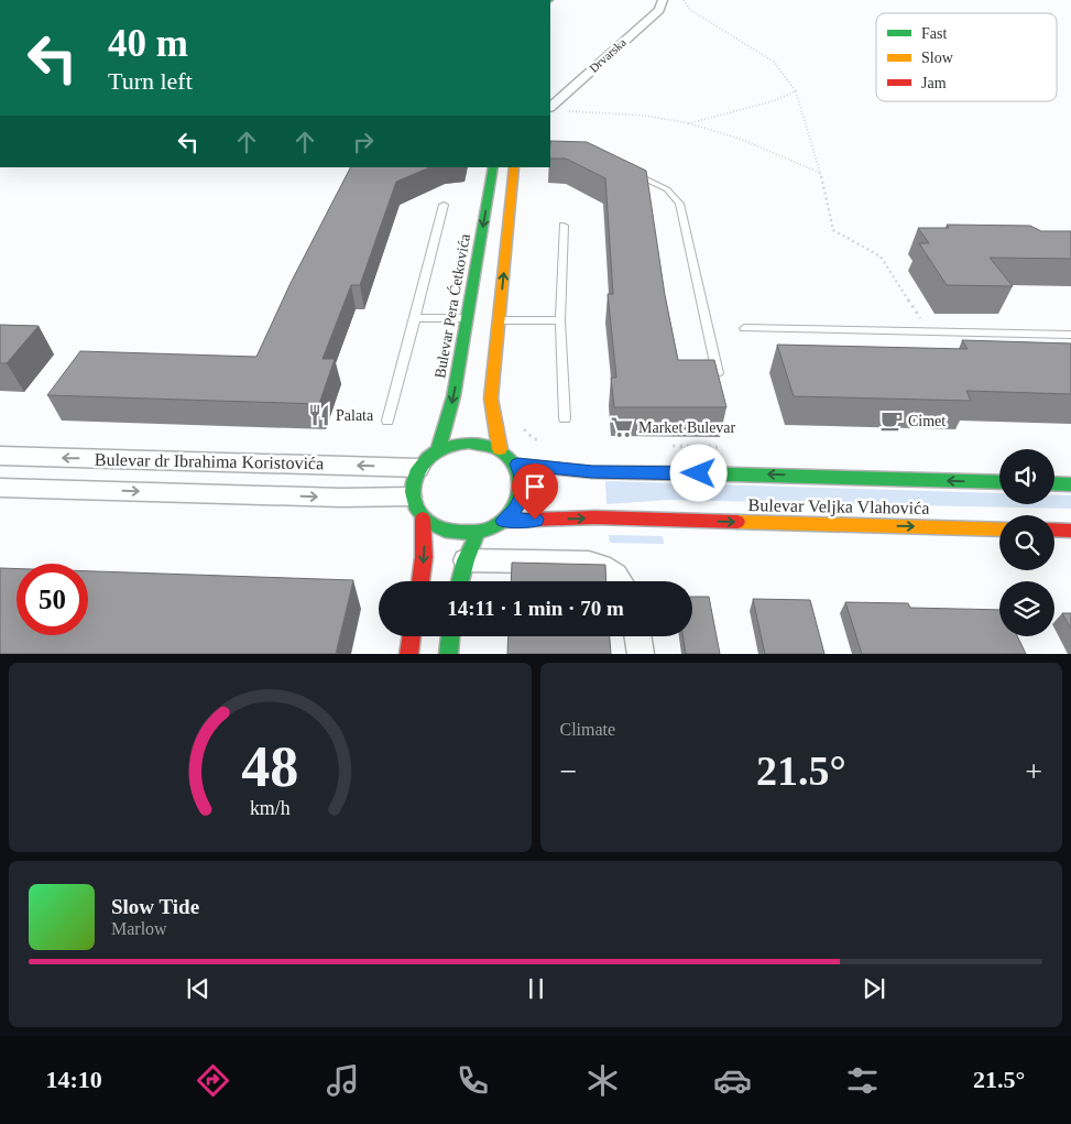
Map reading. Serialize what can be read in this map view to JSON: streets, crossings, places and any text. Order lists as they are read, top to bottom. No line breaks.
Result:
{"streets":{"main road":["Bulevar Pera Ćetkovića","Bulevar Veljka Vlahovića"],"street":["Drvarska","Bulevar dr Ibrahima Koristovića"]},"crossings":[["Bulevar Pera Ćetkovića","Bulevar dr Ibrahima Koristovića"],["Bulevar Pera Ćetkovića","Bulevar Veljka Vlahovića"],["Bulevar dr Ibrahima Koristovića","Bulevar Veljka Vlahovića"]],"places":{"restaurant":["Palata"],"cafe":["Cimet"],"supermarket":["Market Bulevar"]},"legend":["Fast","Slow","Jam"],"page":{"turn":["40 m","Turn left"],"limit":"50","trip":"14:11 · 1 min · 70 m","tile":"Climate","heat":["−","21.5°","+"],"song":["Slow Tide","Marlow"],"tabs":["14:10","21.5°"],"gauge":["48","km/h"]}}
